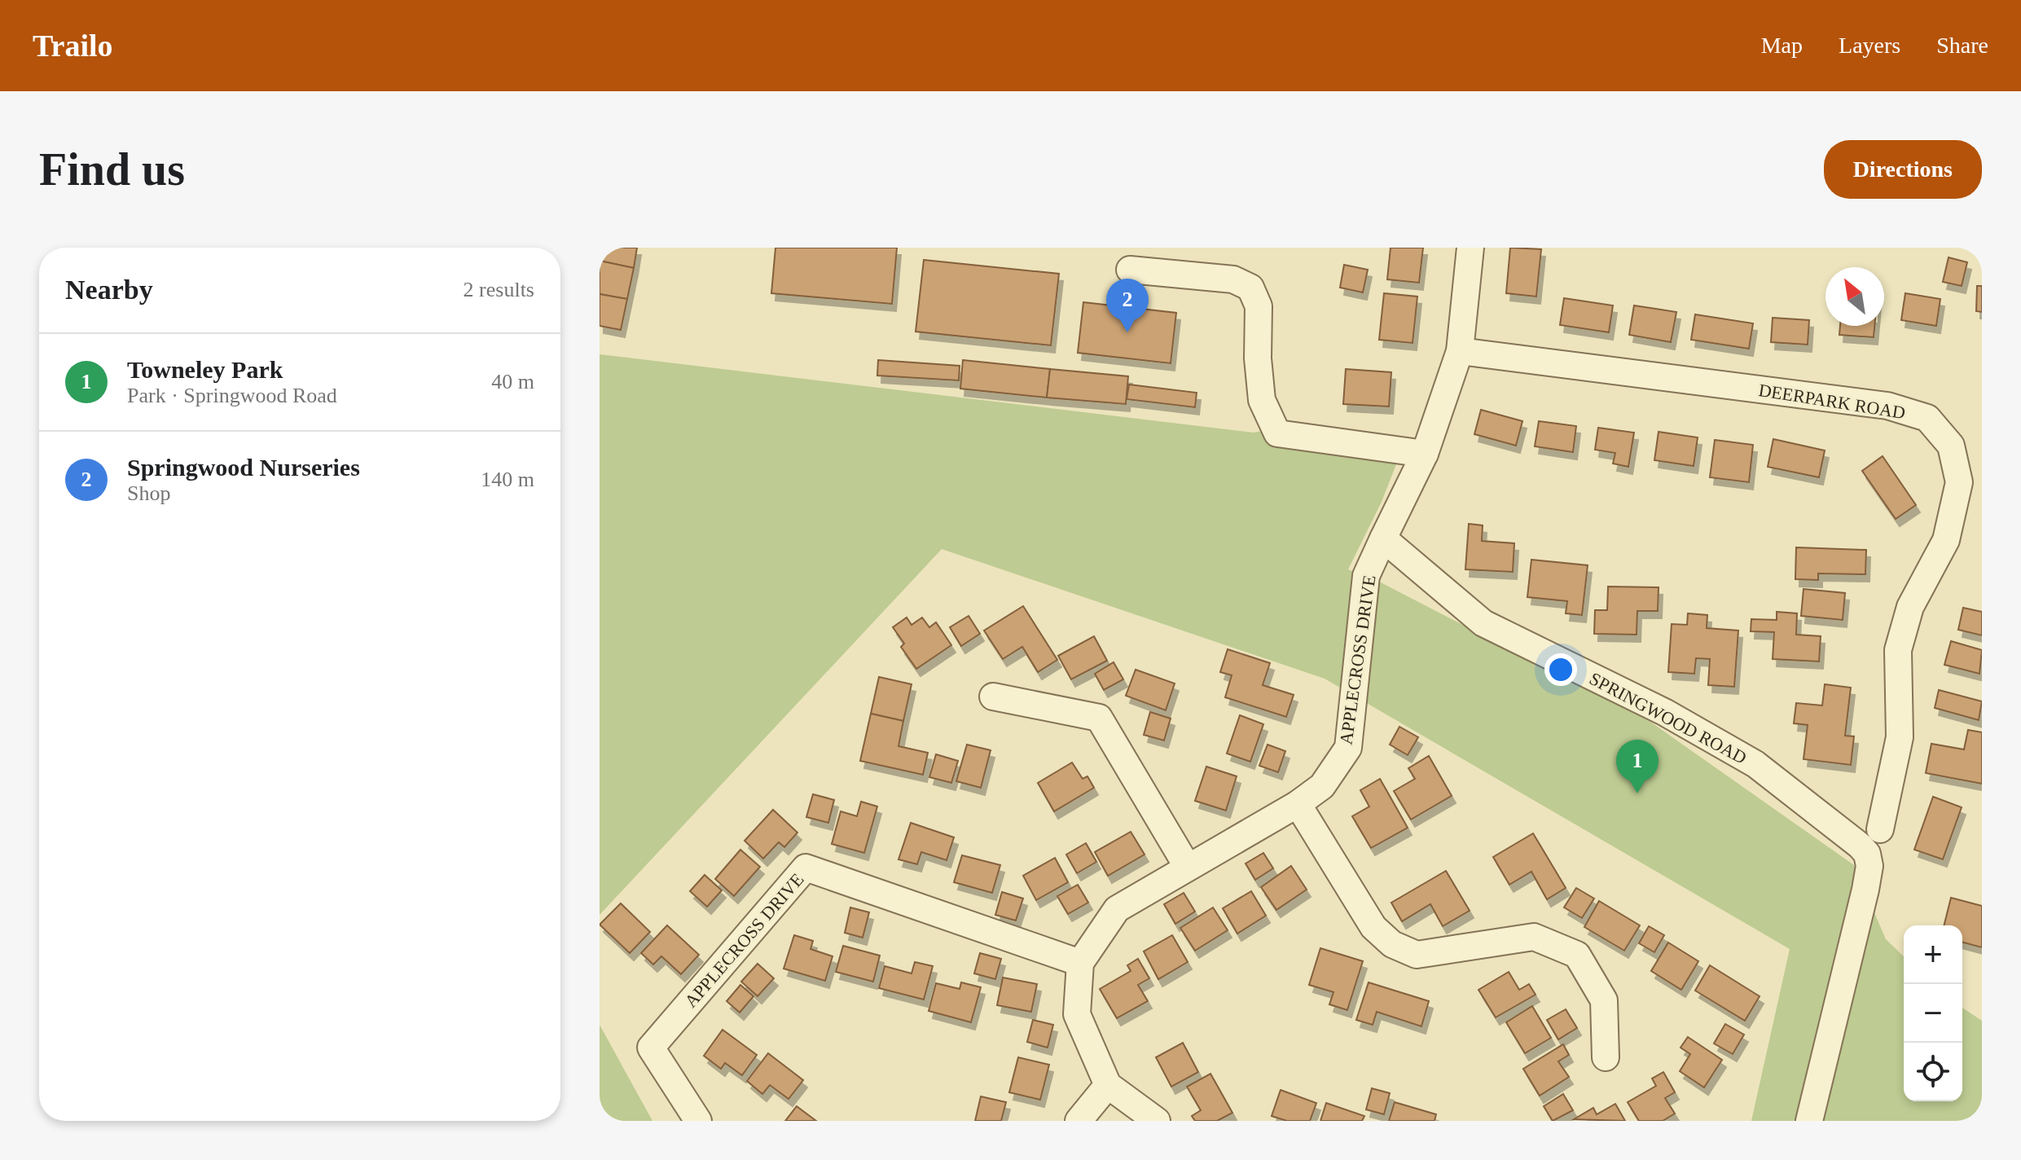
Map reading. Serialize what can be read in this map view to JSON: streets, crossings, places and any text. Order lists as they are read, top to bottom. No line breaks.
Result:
{"streets":{"street":["DEERPARK ROAD","APPLECROSS DRIVE","SPRINGWOOD ROAD"]},"crossings":[["APPLECROSS DRIVE","SPRINGWOOD ROAD"]],"north":"top left","page":{"header":"Trailo","nav":["Map","Layers","Share"],"buttons":"Directions","title":"Find us","heading":["Nearby","2 results"],"pins":["2","1"],"list":[{"mark":"1","name":"Towneley Park","note":"Park · Springwood Road","value":"40 m"},{"mark":"2","name":"Springwood Nurseries","note":"Shop","value":"140 m"}],"map_buttons":["+","−"]}}
